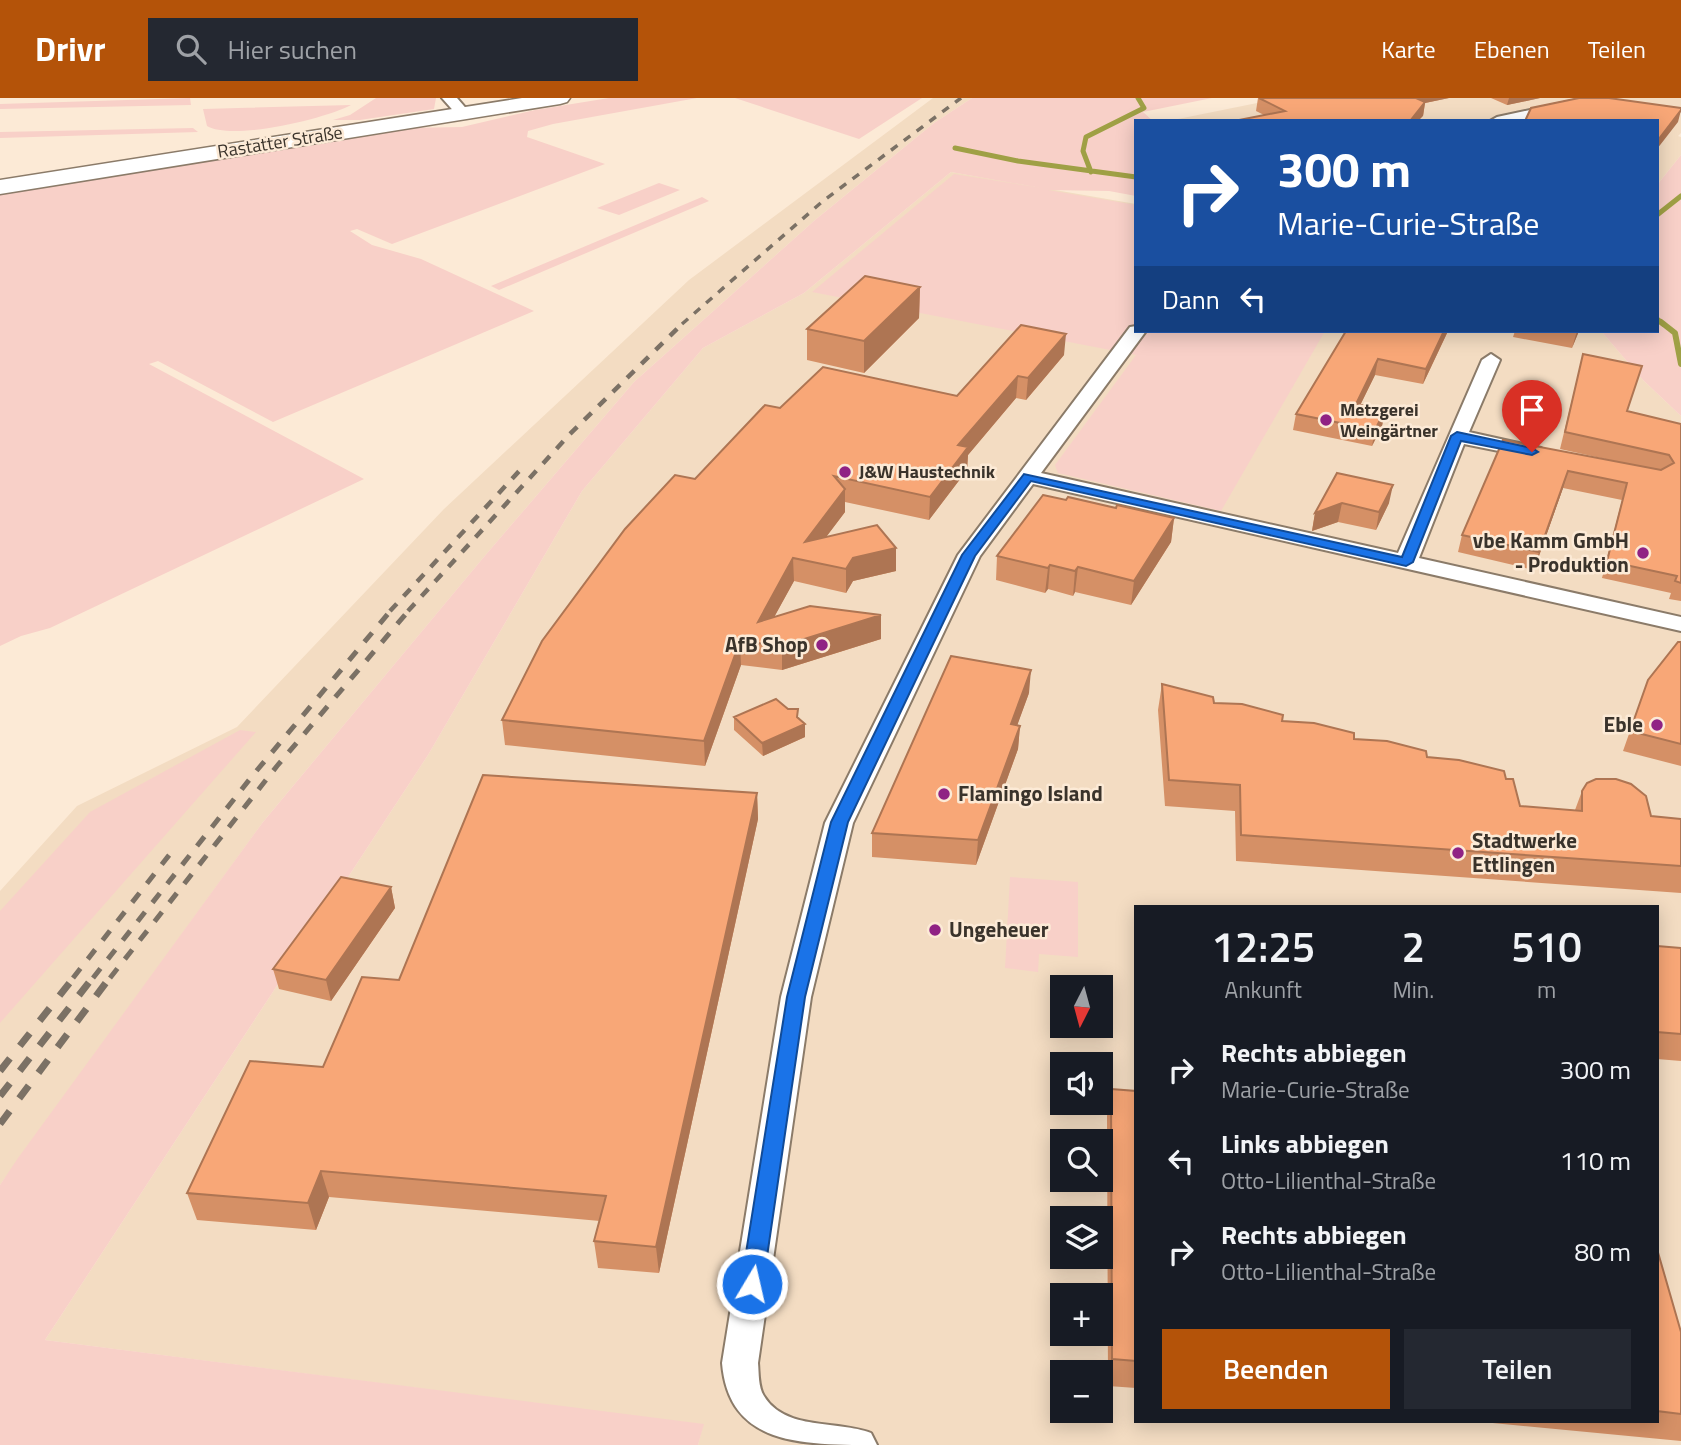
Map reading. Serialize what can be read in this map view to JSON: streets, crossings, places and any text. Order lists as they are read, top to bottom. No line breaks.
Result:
{"streets":{"main road":["Rastatter Straße"]},"places":["Metzgerei Weingärtner","J&W Haustechnik","vbe Kamm GmbH - Produktion","AfB Shop","Eble","Flamingo Island","Stadtwerke Ettlingen","Ungeheuer"],"north":"bottom","page":{"header":"Drivr","search":"Hier suchen","nav":["Karte","Ebenen","Teilen"],"turn":["300 m","Marie-Curie-Straße"],"then":"Dann","eta":["12:25","Ankunft","2","Min.","510","m"],"map_buttons":["+","−"],"list":[{"name":"Rechts abbiegen","note":"Marie-Curie-Straße","value":"300 m"},{"name":"Links abbiegen","note":"Otto-Lilienthal-Straße","value":"110 m"},{"name":"Rechts abbiegen","note":"Otto-Lilienthal-Straße","value":"80 m"}],"buttons":["Beenden","Teilen"]}}
